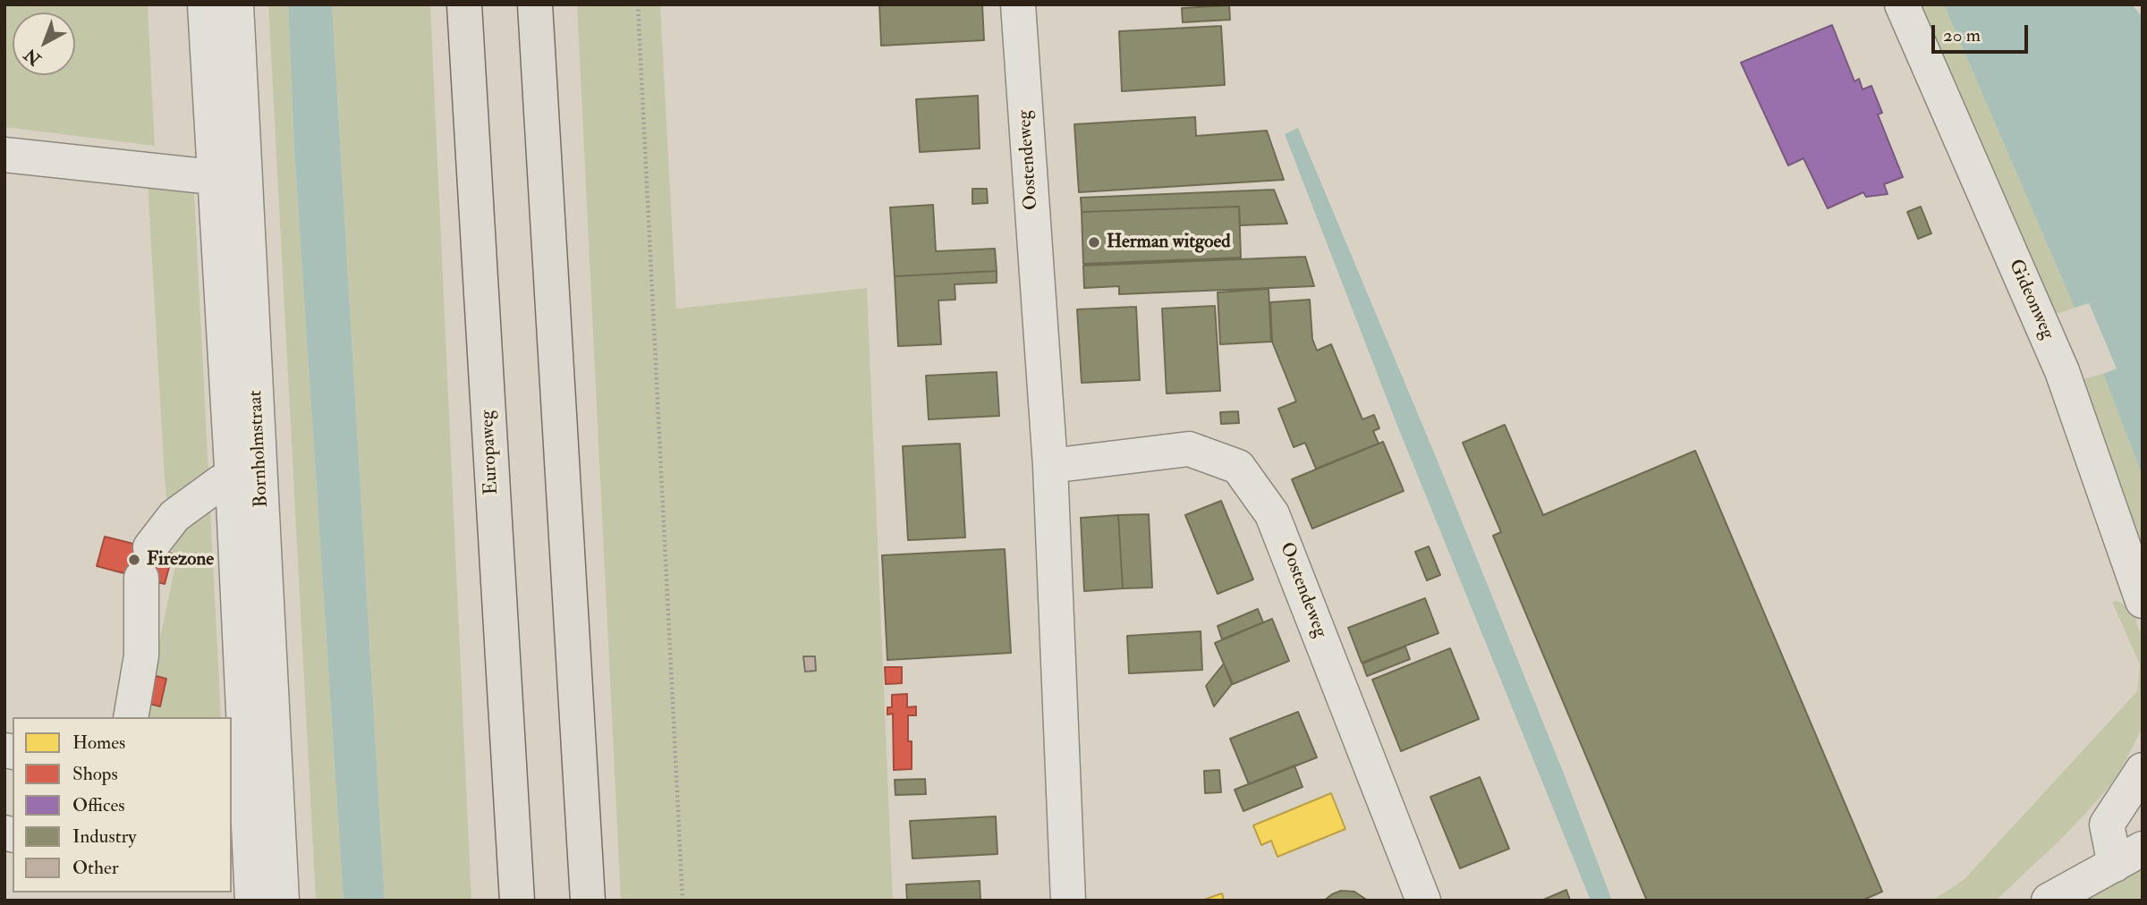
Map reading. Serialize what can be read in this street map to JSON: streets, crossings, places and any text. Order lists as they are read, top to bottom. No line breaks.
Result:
{"streets":{"highway":["Europaweg"],"street":["Oostendeweg","Gideonweg","Bornholmstraat"]},"places":["Herman witgoed","Firezone"],"legend":["Homes","Shops","Offices","Industry","Other"],"scale_bar":"20 m","north":"bottom left"}
